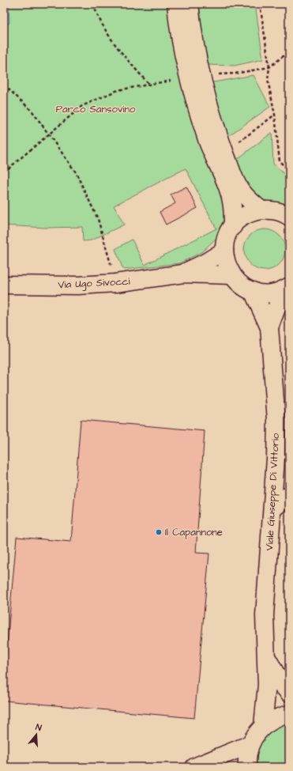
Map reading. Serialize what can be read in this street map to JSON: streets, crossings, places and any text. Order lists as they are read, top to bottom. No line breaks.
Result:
{"streets":{"street":["Via Ugo Sivocci","Viale Giuseppe Di Vittorio"]},"parks":["Parco Sansovino"],"places":["Il Capannone"],"north":"top"}
